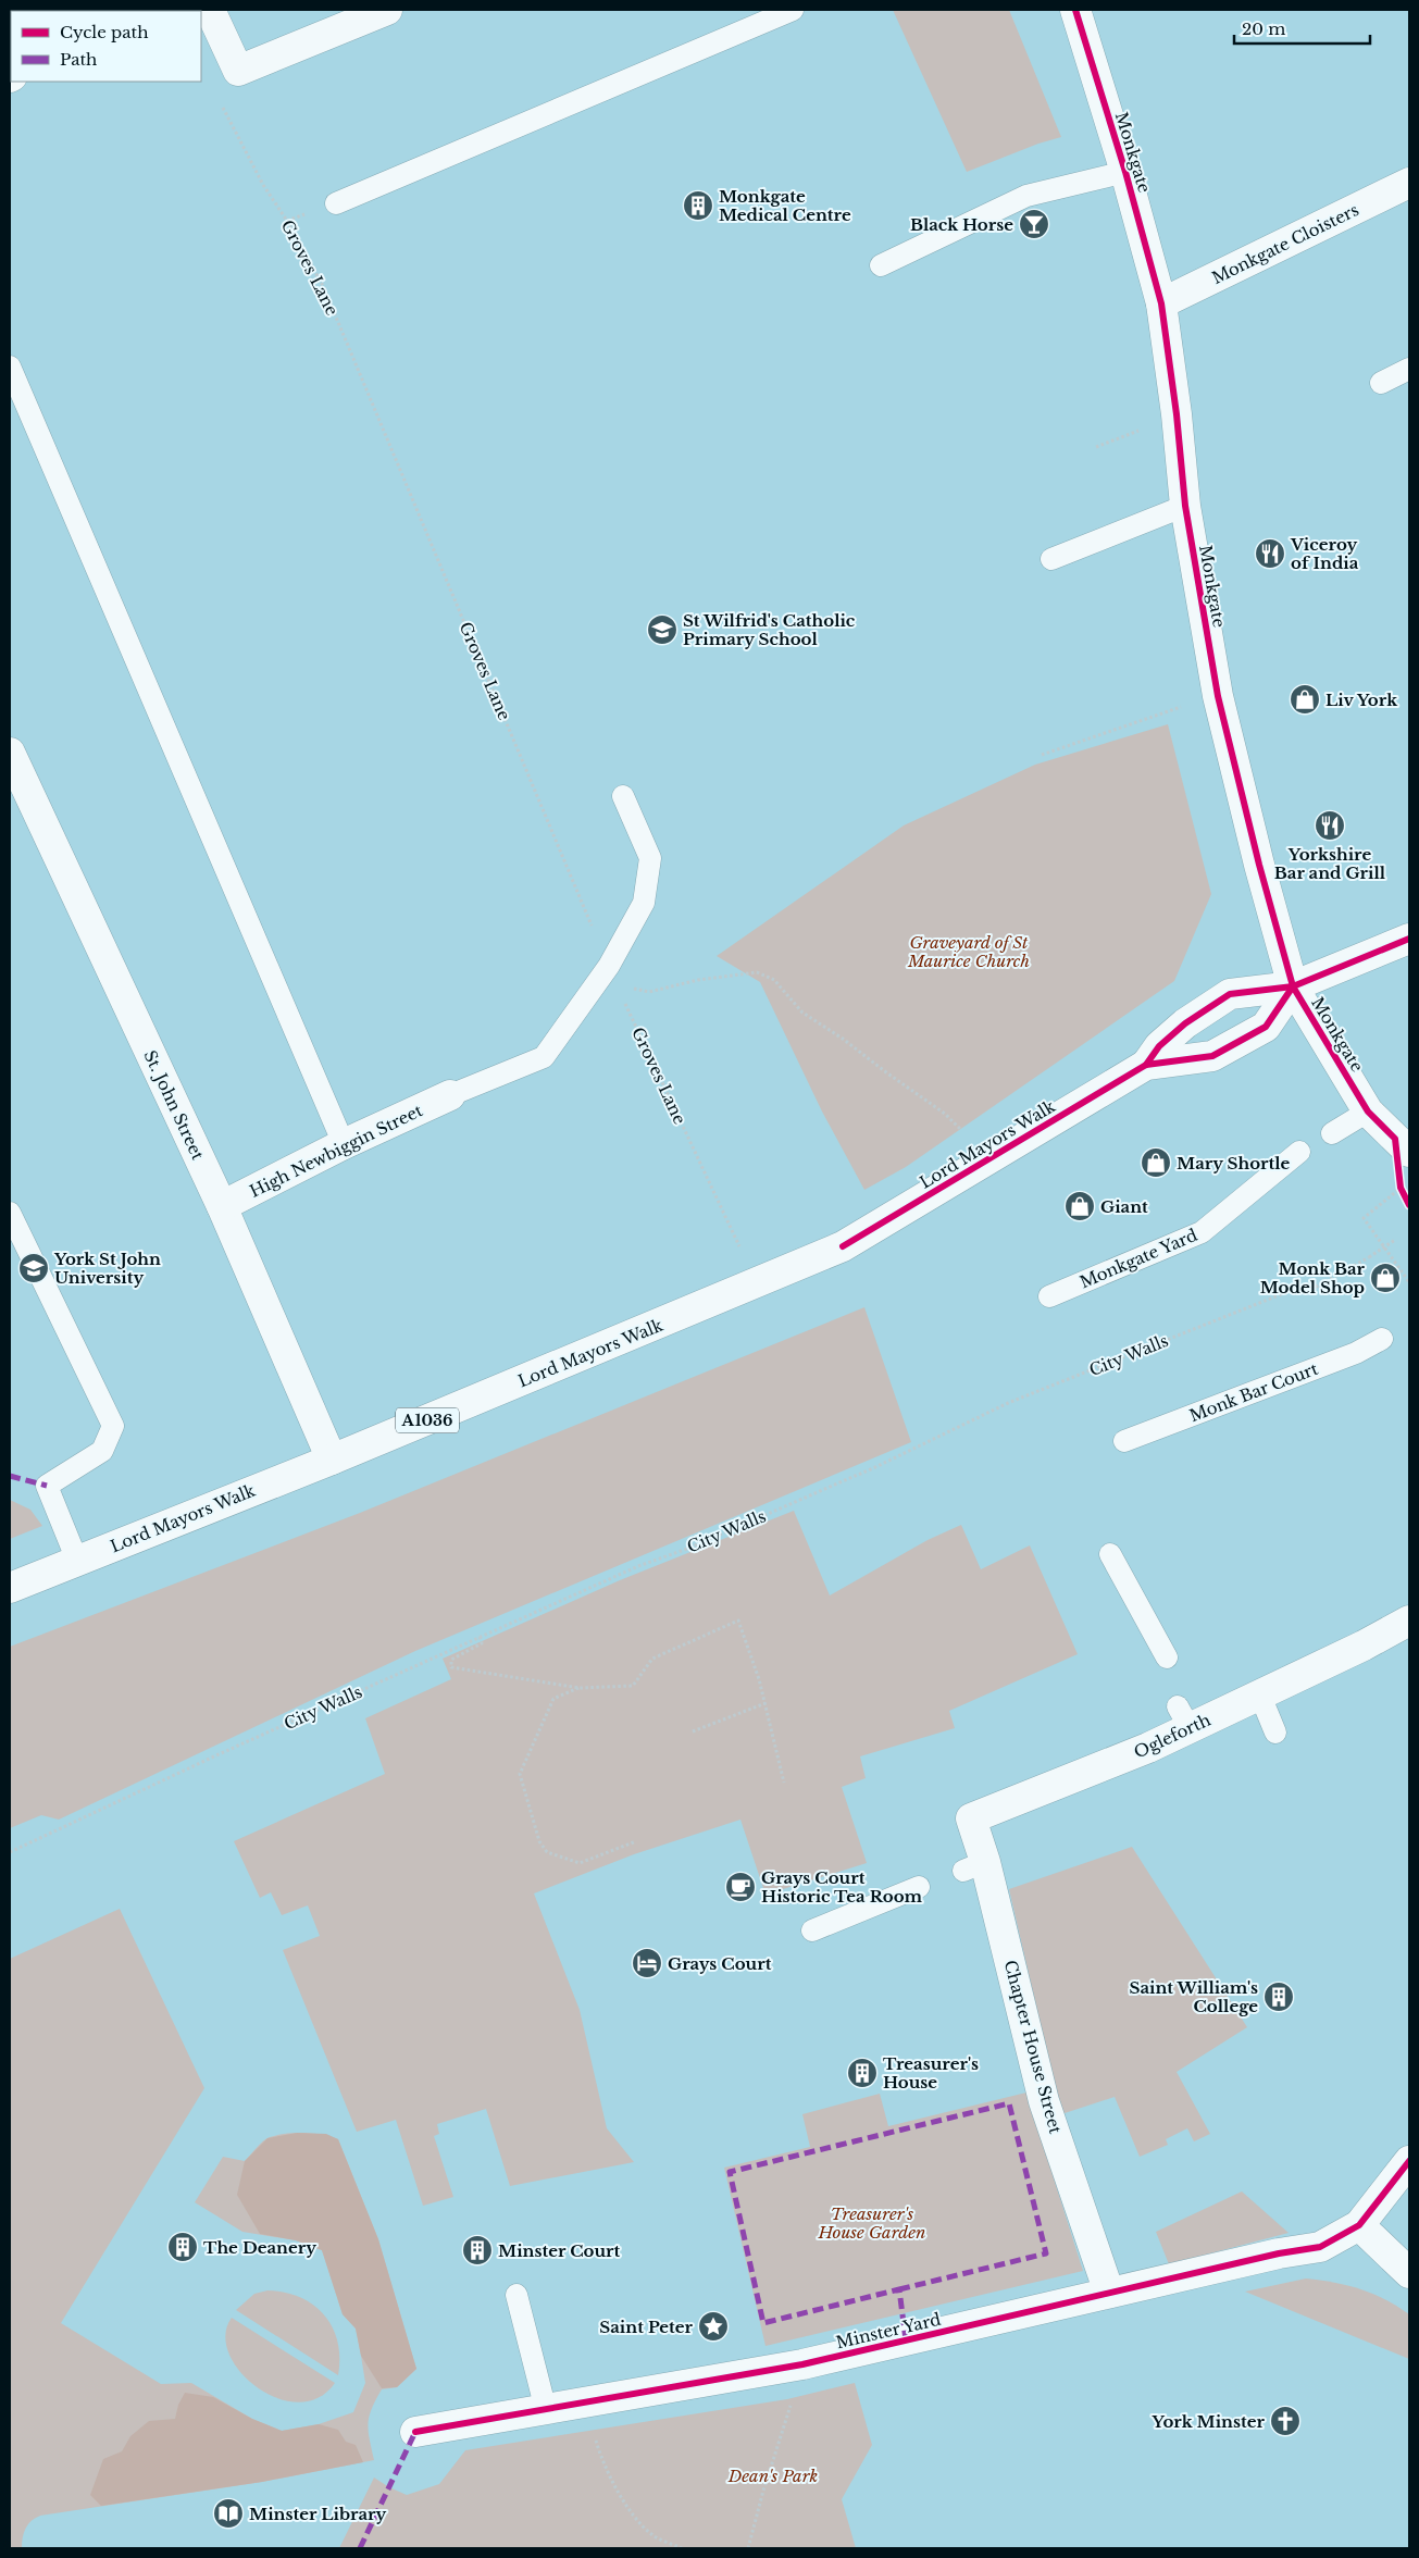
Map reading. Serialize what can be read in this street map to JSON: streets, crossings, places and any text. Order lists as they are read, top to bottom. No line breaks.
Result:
{"streets":{"street":["Monkgate","Monkgate Cloisters","St. John Street","Lord Mayors Walk","High Newbiggin Street","A1036","Ogleforth","Chapter House Street","Minster Yard"],"lane":["Monkgate Yard","Monk Bar Court"],"path":["Groves Lane","City Walls"]},"crossings":[["Monkgate","Monkgate Cloisters"],["Monkgate","Lord Mayors Walk"],["Monkgate","A1036"],["Groves Lane","Lord Mayors Walk"],["St. John Street","Lord Mayors Walk"],["St. John Street","High Newbiggin Street"],["Lord Mayors Walk","A1036"],["Ogleforth","Chapter House Street"],["Chapter House Street","Minster Yard"]],"parks":["Graveyard of St Maurice Church","Treasurer's House Garden","Dean's Park"],"places":{"building":["Monkgate Medical Centre","Saint William's College","Treasurer's House","The Deanery","Minster Court"],"bar":["Black Horse"],"restaurant":["Viceroy of India","Yorkshire Bar and Grill"],"school or university":["St Wilfrid's Catholic Primary School","York St John University"],"shop":["Liv York","Mary Shortle","Giant","Monk Bar Model Shop"],"cafe":["Grays Court Historic Tea Room"],"hotel":["Grays Court"],"place":["Saint Peter"],"church":["York Minster"],"library":["Minster Library"]},"legend":["Cycle path","Path"],"scale_bar":"20 m"}
